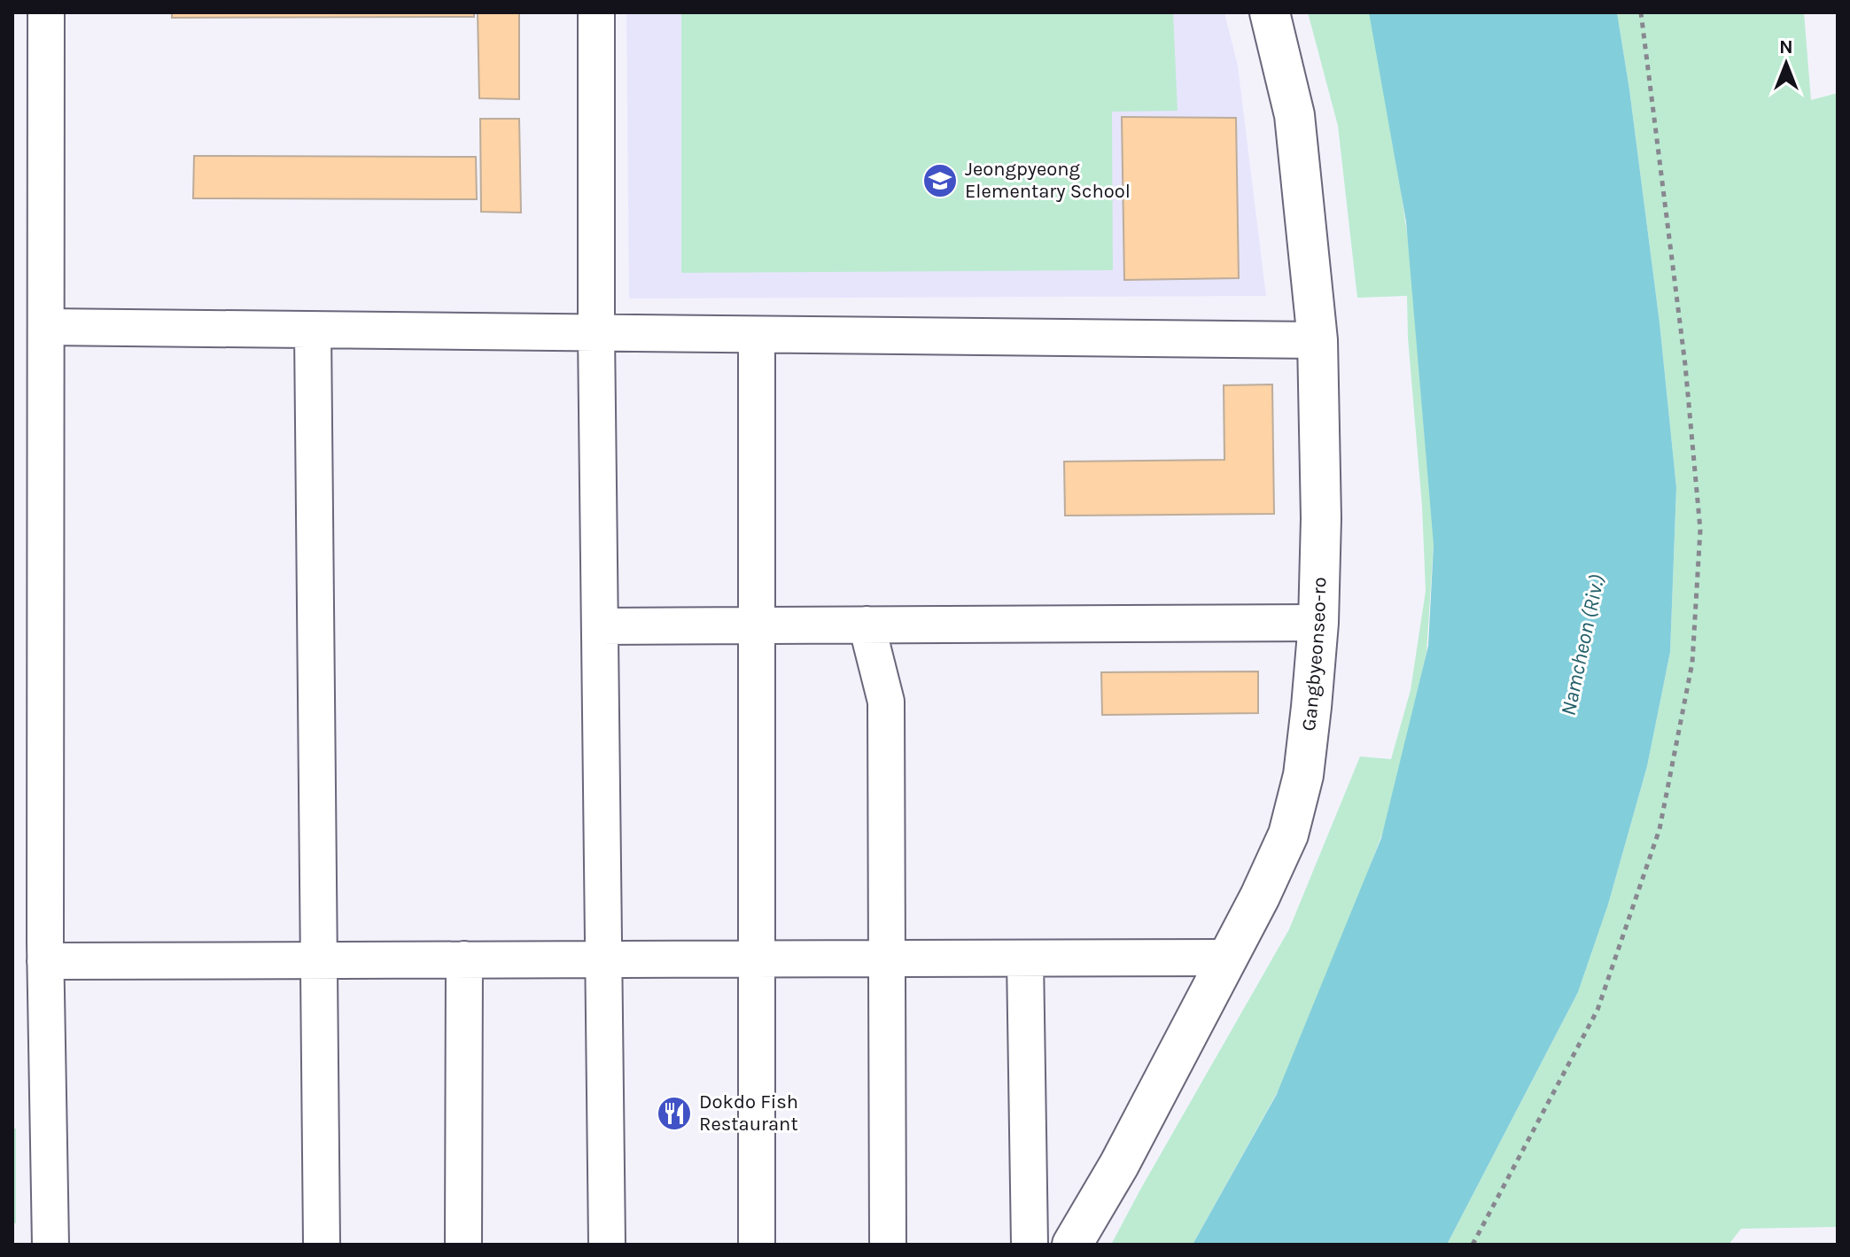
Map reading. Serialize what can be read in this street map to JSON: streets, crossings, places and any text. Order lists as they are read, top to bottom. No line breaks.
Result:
{"streets":{"street":["Gangbyeonseo-ro"]},"water":["Namcheon (Riv.)"],"places":{"school or university":["Jeongpyeong Elementary School"],"restaurant":["Dokdo Fish Restaurant"]},"north":"top"}
